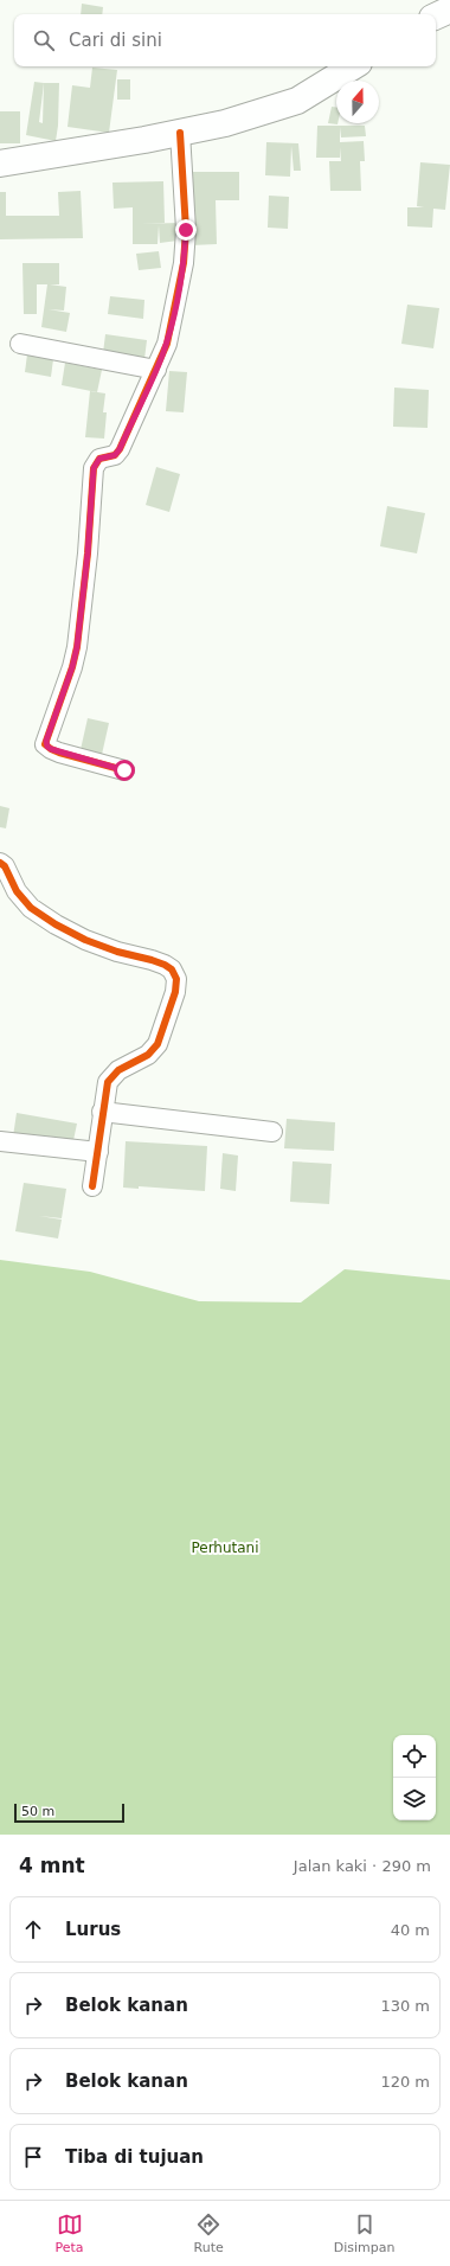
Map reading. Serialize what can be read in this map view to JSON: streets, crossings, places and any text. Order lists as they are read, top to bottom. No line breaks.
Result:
{"parks":["Perhutani"],"scale_bar":"50 m","north":"top","page":{"search":"Cari di sini","scale":"50 m","heading":["4 mnt","Jalan kaki · 290 m"],"list":[["Lurus","40 m"],["Belok kanan","130 m"],["Belok kanan","120 m"],"Tiba di tujuan"],"nav":["Peta","Rute","Disimpan"]}}
